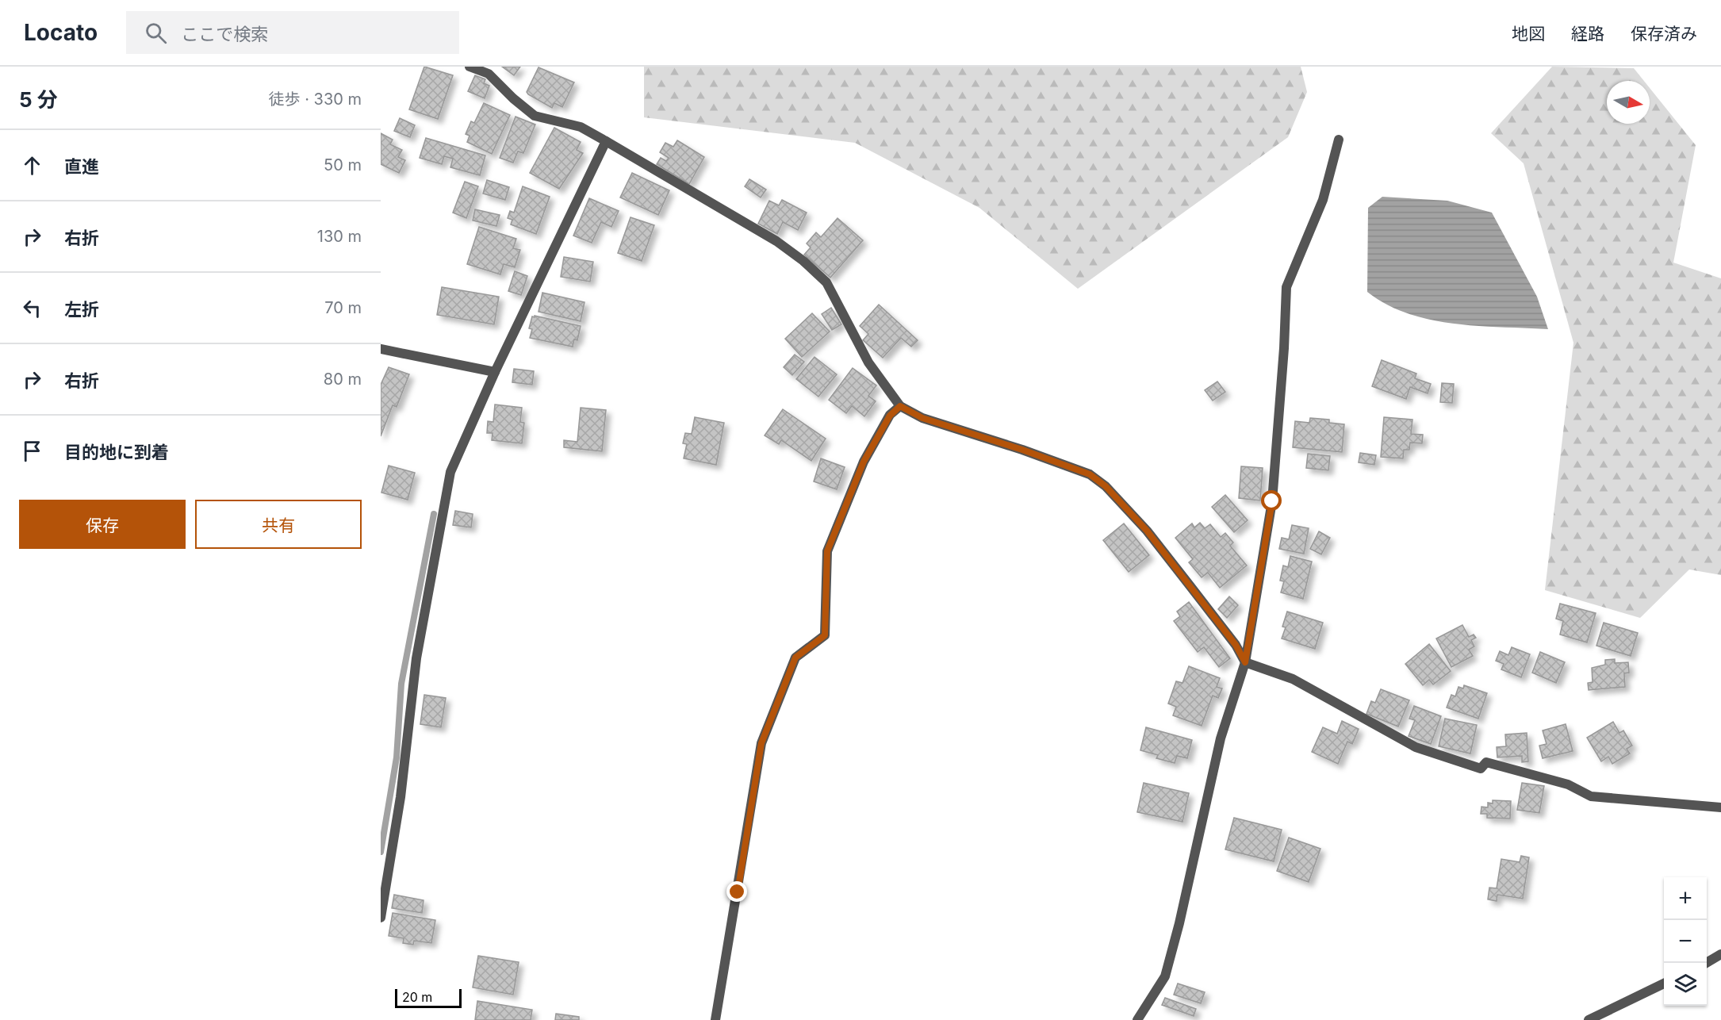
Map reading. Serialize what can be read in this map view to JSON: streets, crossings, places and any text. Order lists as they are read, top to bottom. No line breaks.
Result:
{"scale_bar":"20 m","north":"right","page":{"header":"Locato","search":"ここで検索","nav":["地図","経路","保存済み"],"heading":["5 分","徒歩 · 330 m"],"list":[["直進","50 m"],["右折","130 m"],["左折","70 m"],["右折","80 m"],"目的地に到着"],"buttons":["保存","共有"],"map_buttons":["+","−"],"scale":"20 m"}}
